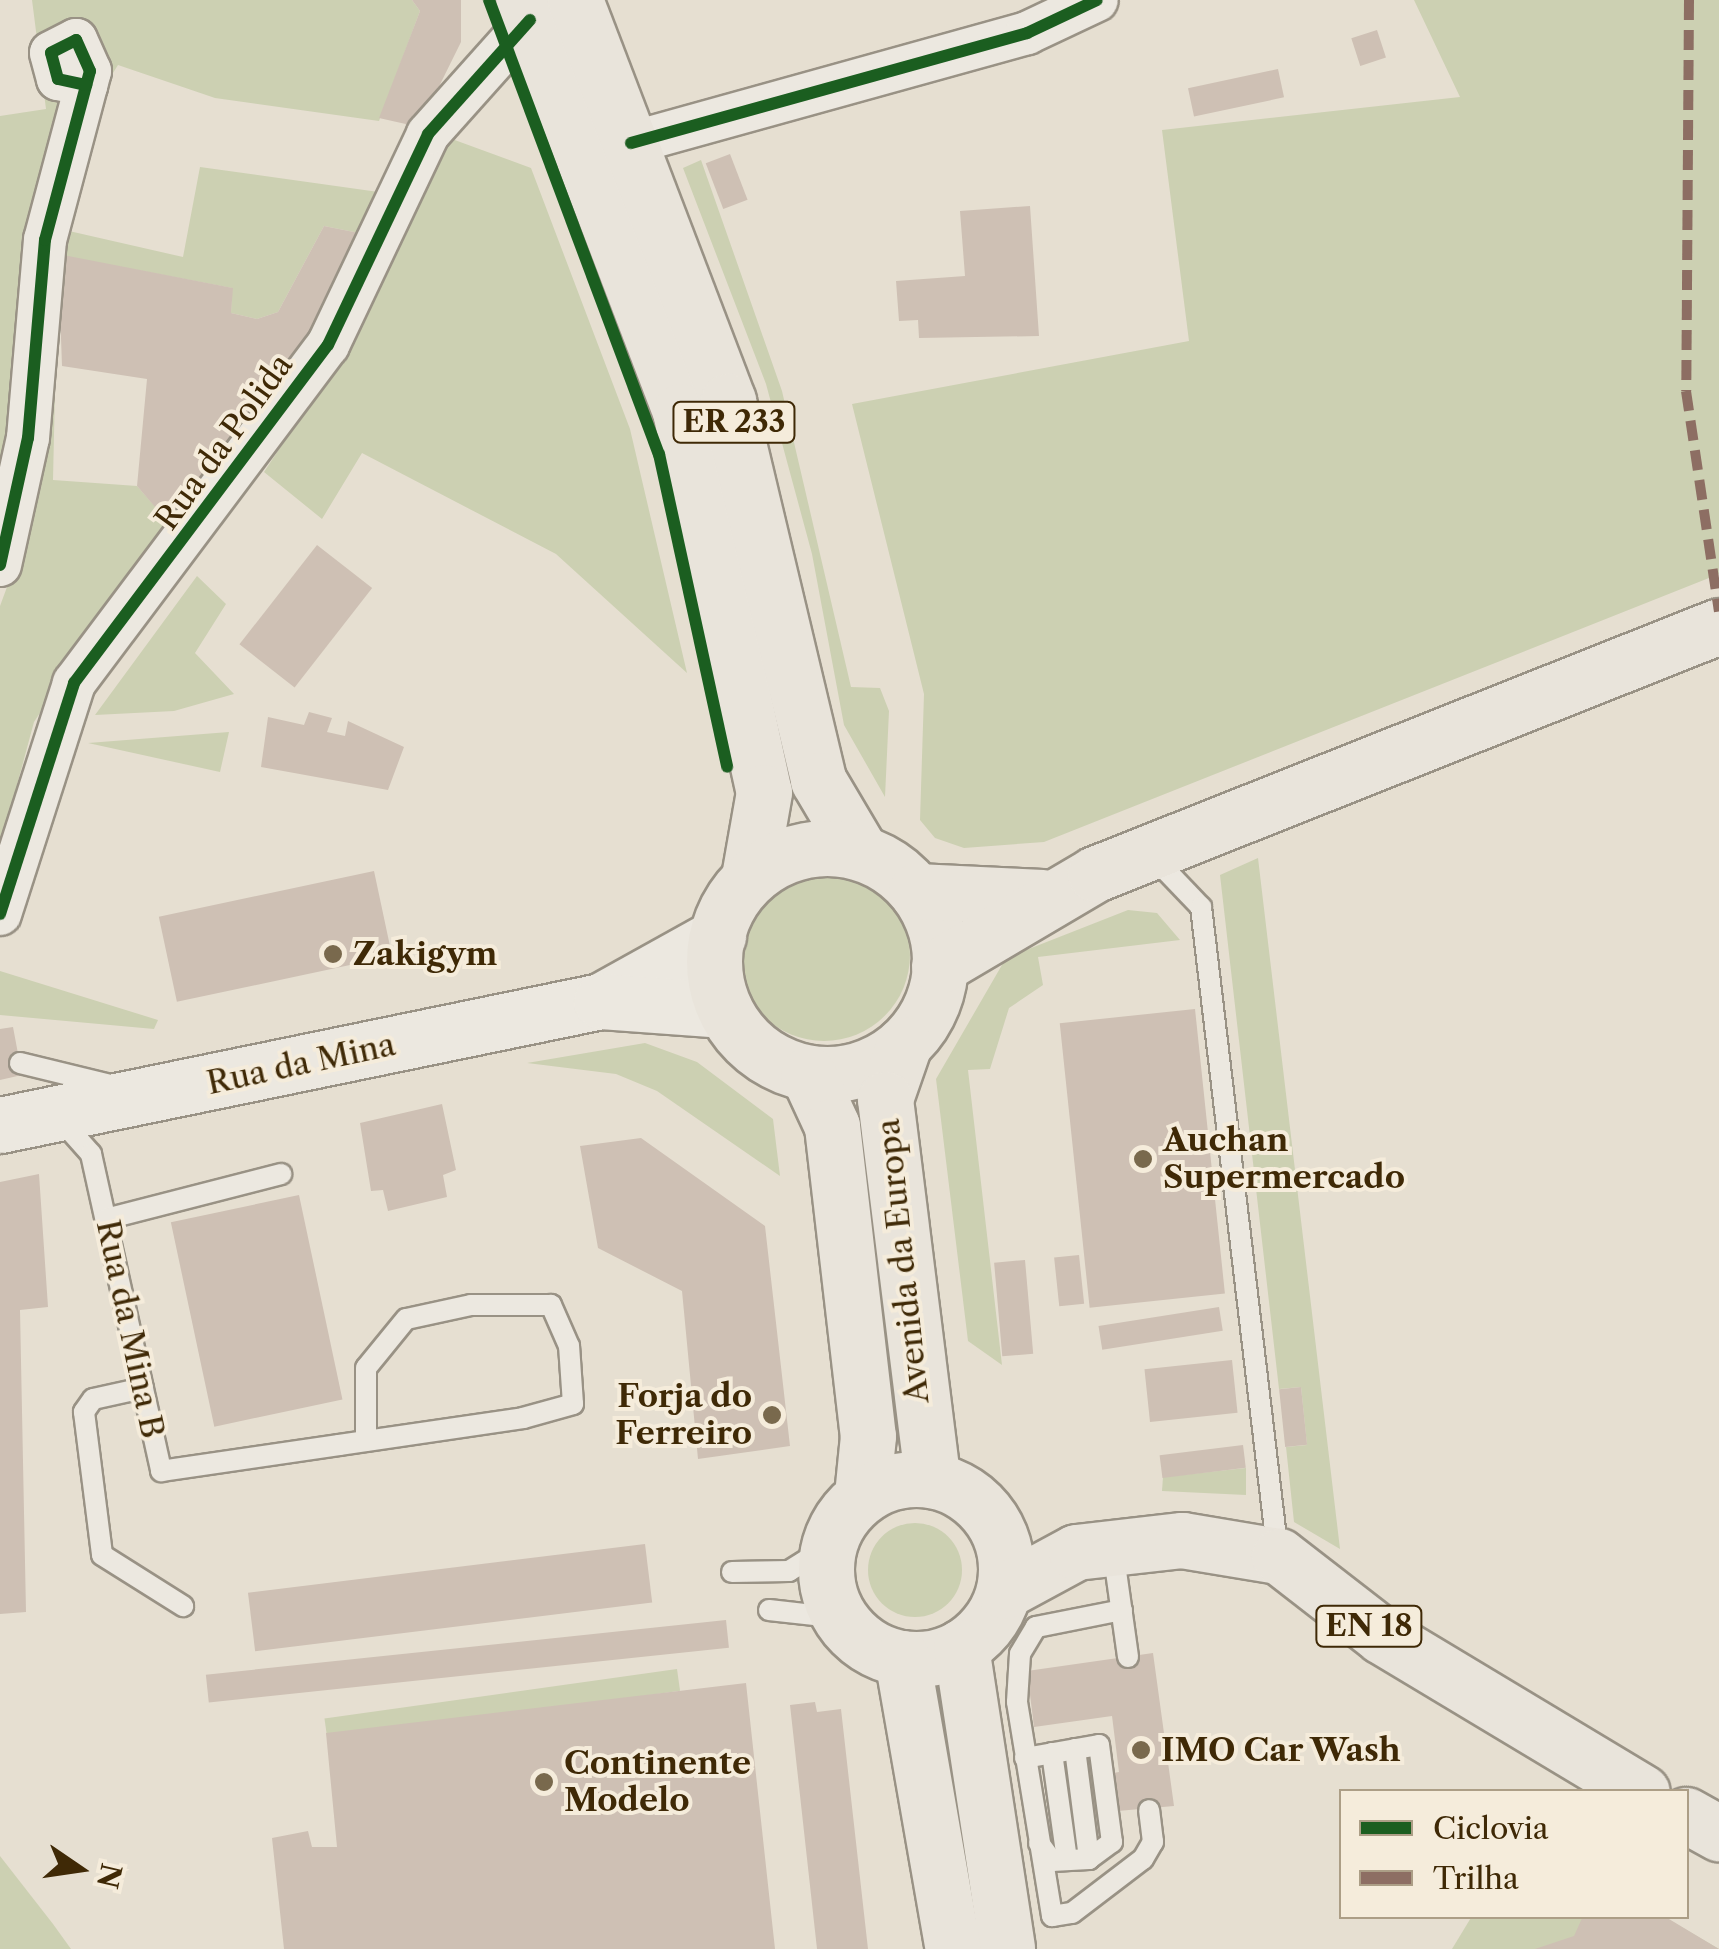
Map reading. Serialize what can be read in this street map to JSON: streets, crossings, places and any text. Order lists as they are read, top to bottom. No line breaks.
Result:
{"streets":{"main road":["ER 233","Rua da Mina","Avenida da Europa","EN 18"],"street":["Rua da Polida"],"lane":["Rua da Mina B"]},"crossings":[["ER 233","Rua da Polida"],["ER 233","Avenida da Europa"],["Rua da Mina","Rua da Mina B"],["Avenida da Europa","EN 18"]],"places":["Zakigym","Auchan Supermercado","Forja do Ferreiro","IMO Car Wash","Continente Modelo"],"legend":["Ciclovia","Trilha"],"north":"right"}
